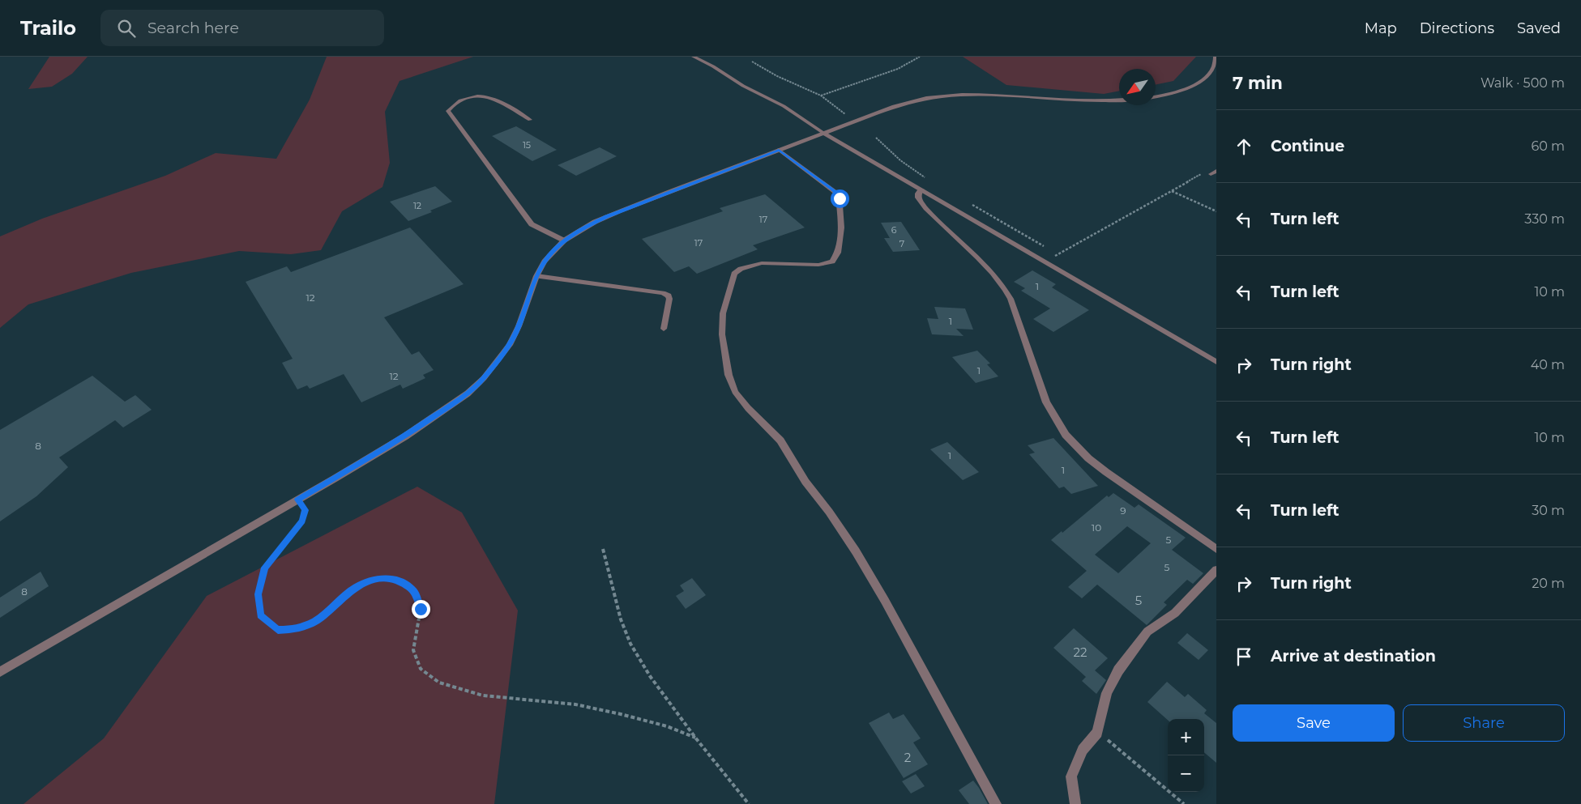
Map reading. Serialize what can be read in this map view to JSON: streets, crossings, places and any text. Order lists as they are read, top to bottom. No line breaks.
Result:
{"house_numbers":["15","12","17","6","17","7","1","12","1","1","12","8","1","1","9","10","5","5","8","5","22","2"],"north":"bottom left","page":{"header":"Trailo","search":"Search here","nav":["Map","Directions","Saved"],"heading":["7 min","Walk · 500 m"],"list":[["Continue","60 m"],["Turn left","330 m"],["Turn left","10 m"],["Turn right","40 m"],["Turn left","10 m"],["Turn left","30 m"],["Turn right","20 m"],"Arrive at destination"],"buttons":["Save","Share"],"map_buttons":["+","−"]}}
